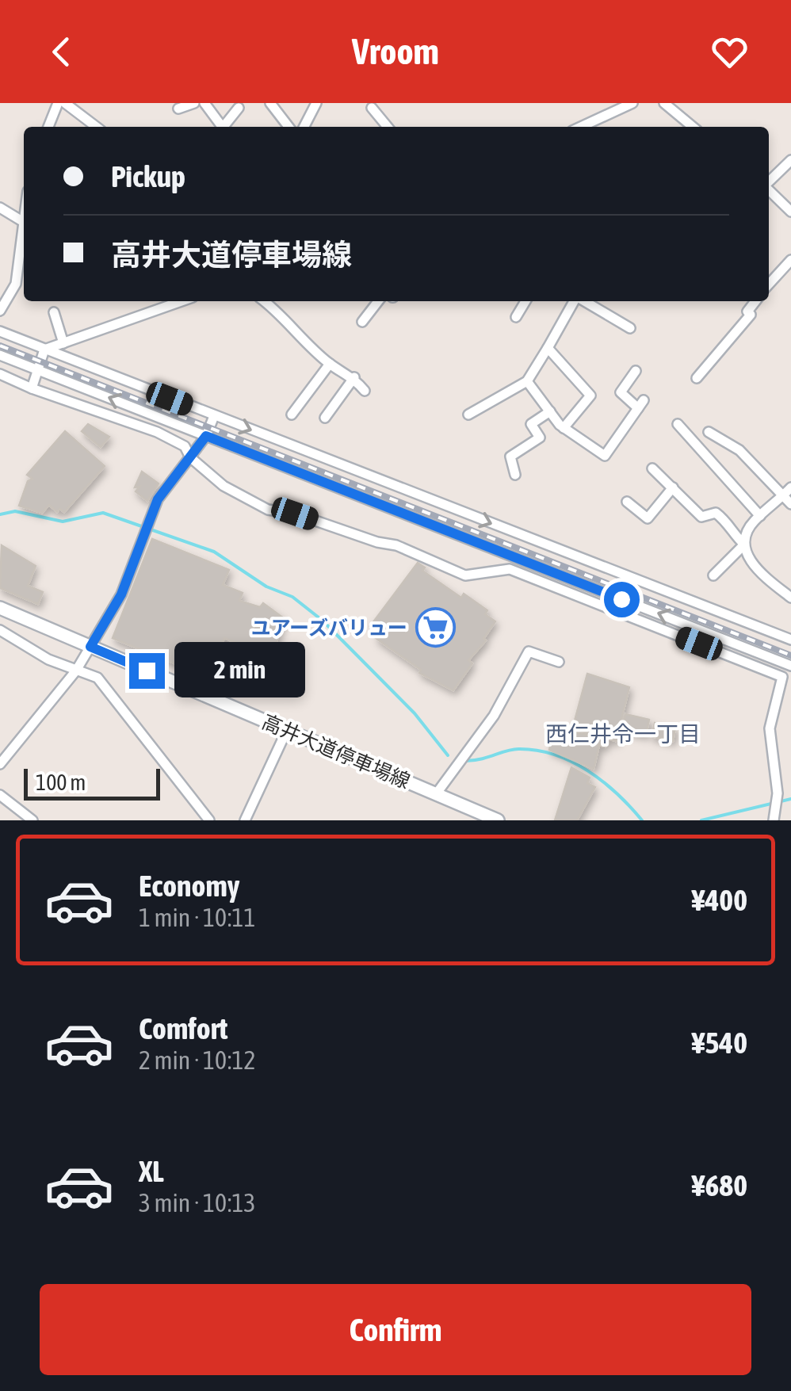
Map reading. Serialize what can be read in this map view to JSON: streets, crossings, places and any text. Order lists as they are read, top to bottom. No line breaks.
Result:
{"streets":{"main road":["高井大道停車場線"]},"districts":["西仁井令一丁目"],"places":{"supermarket":["ユアーズバリュー"]},"scale_bar":"100 m","page":{"header":"Vroom","banner":["Pickup","高井大道停車場線"],"bubble":"2 min","scale":"100 m","list":[{"name":"Economy","note":"1 min · 10:11","value":"¥400"},{"name":"Comfort","note":"2 min · 10:12","value":"¥540"},{"name":"XL","note":"3 min · 10:13","value":"¥680"}],"buttons":"Confirm"}}
